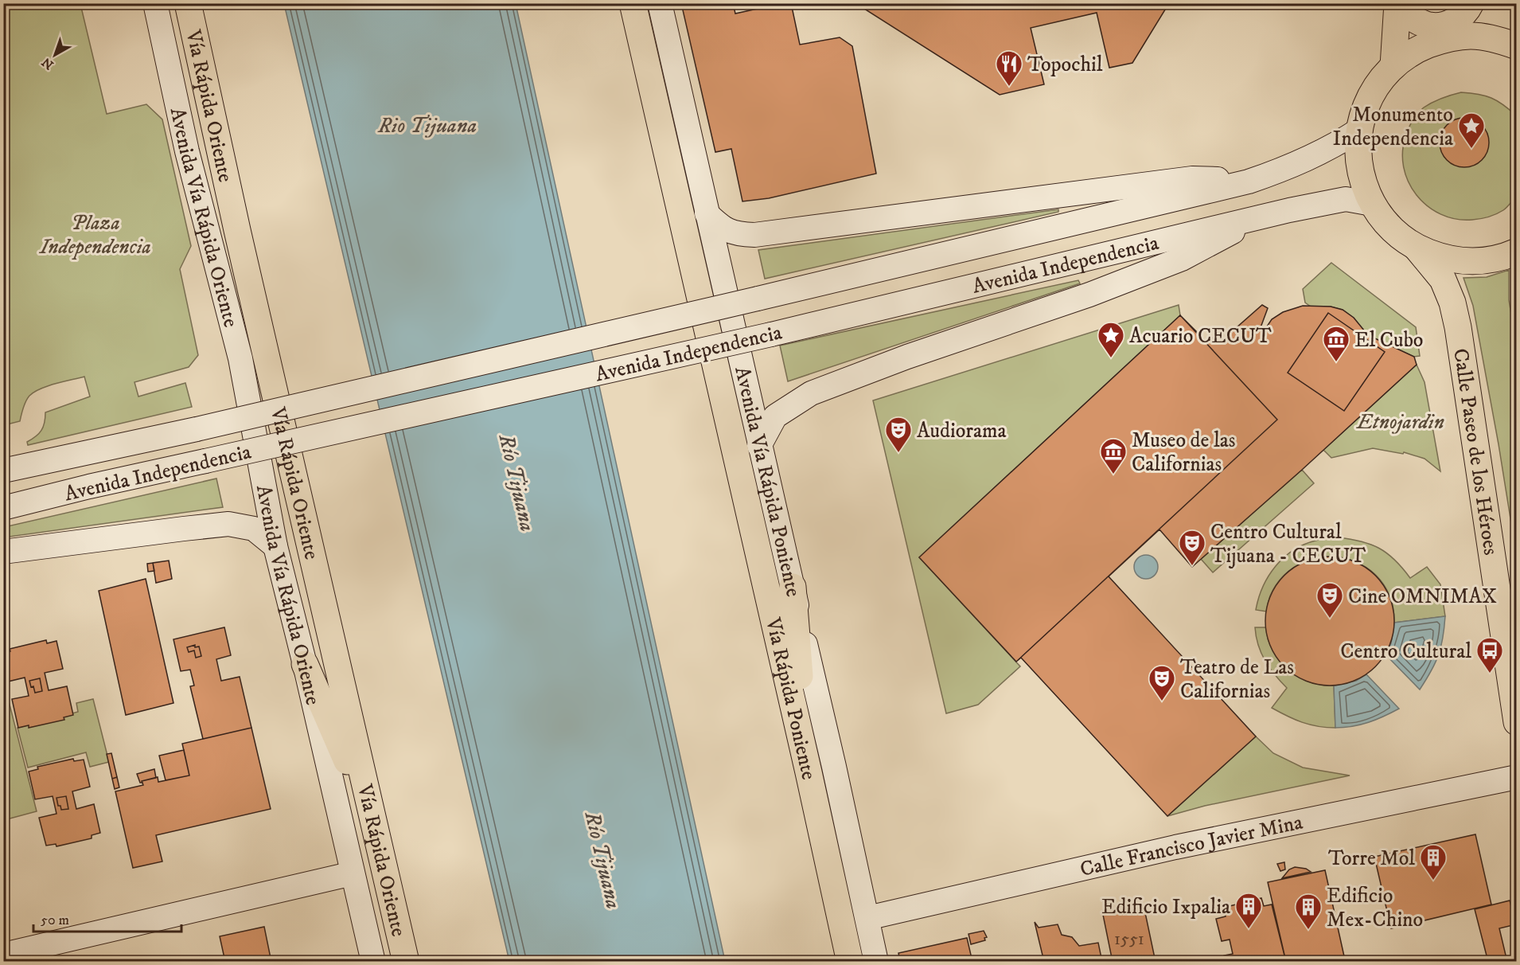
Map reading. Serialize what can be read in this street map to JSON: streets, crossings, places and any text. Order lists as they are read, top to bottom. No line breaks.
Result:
{"streets":{"main road":["Vía Rápida Oriente","Avenida Vía Rápida Oriente","Avenida Independencia","Calle Paseo de los Héroes","Avenida Vía Rápida Poniente","Vía Rápida Poniente","Calle Francisco Javier Mina"]},"crossings":[["Avenida Vía Rápida Poniente","Calle Francisco Javier Mina"]],"water":["Rio Tijuana","Río Tijuana"],"parks":["Plaza Independencia","Etnojardin"],"places":{"restaurant":["Topochil"],"place":["Monumento Independencia","Acuario CECUT"],"museum":["El Cubo","Museo de las Californias"],"theatre":["Audiorama","Centro Cultural Tijuana - CECUT","Cine OMNIMAX","Teatro de Las Californias"],"bus stop":["Centro Cultural"],"building":["Torre Mol","Edificio Ixpalia","Edificio Mex-Chino"]},"house_numbers":["1551"],"scale_bar":"50 m","north":"bottom left"}
